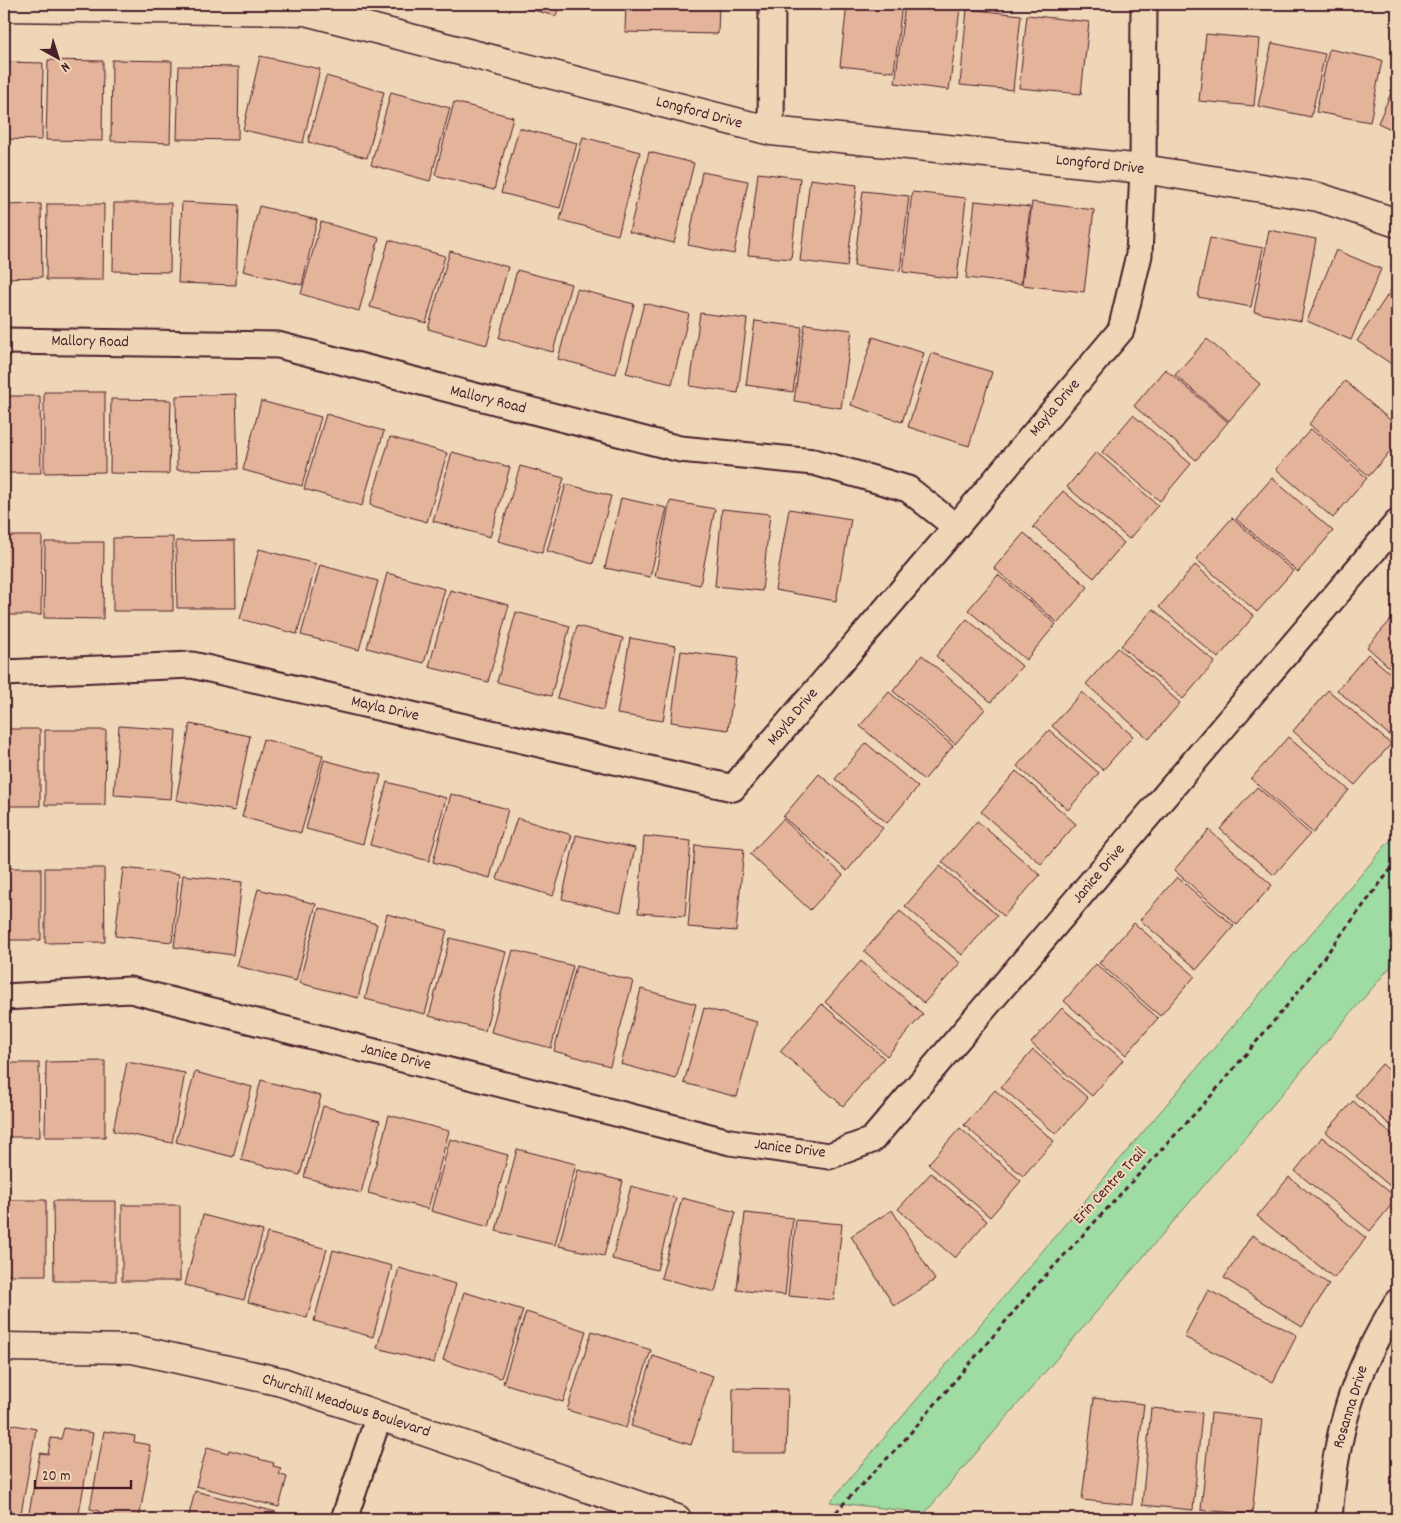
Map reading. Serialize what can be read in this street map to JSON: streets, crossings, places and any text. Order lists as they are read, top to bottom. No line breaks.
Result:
{"streets":{"street":["Longford Drive","Mallory Road","Mayla Drive","Janice Drive","Churchill Meadows Boulevard","Rosanna Drive"],"path":["Erin Centre Trail"]},"crossings":[["Longford Drive","Mayla Drive"],["Mallory Road","Mayla Drive"]],"scale_bar":"20 m","north":"bottom right"}
